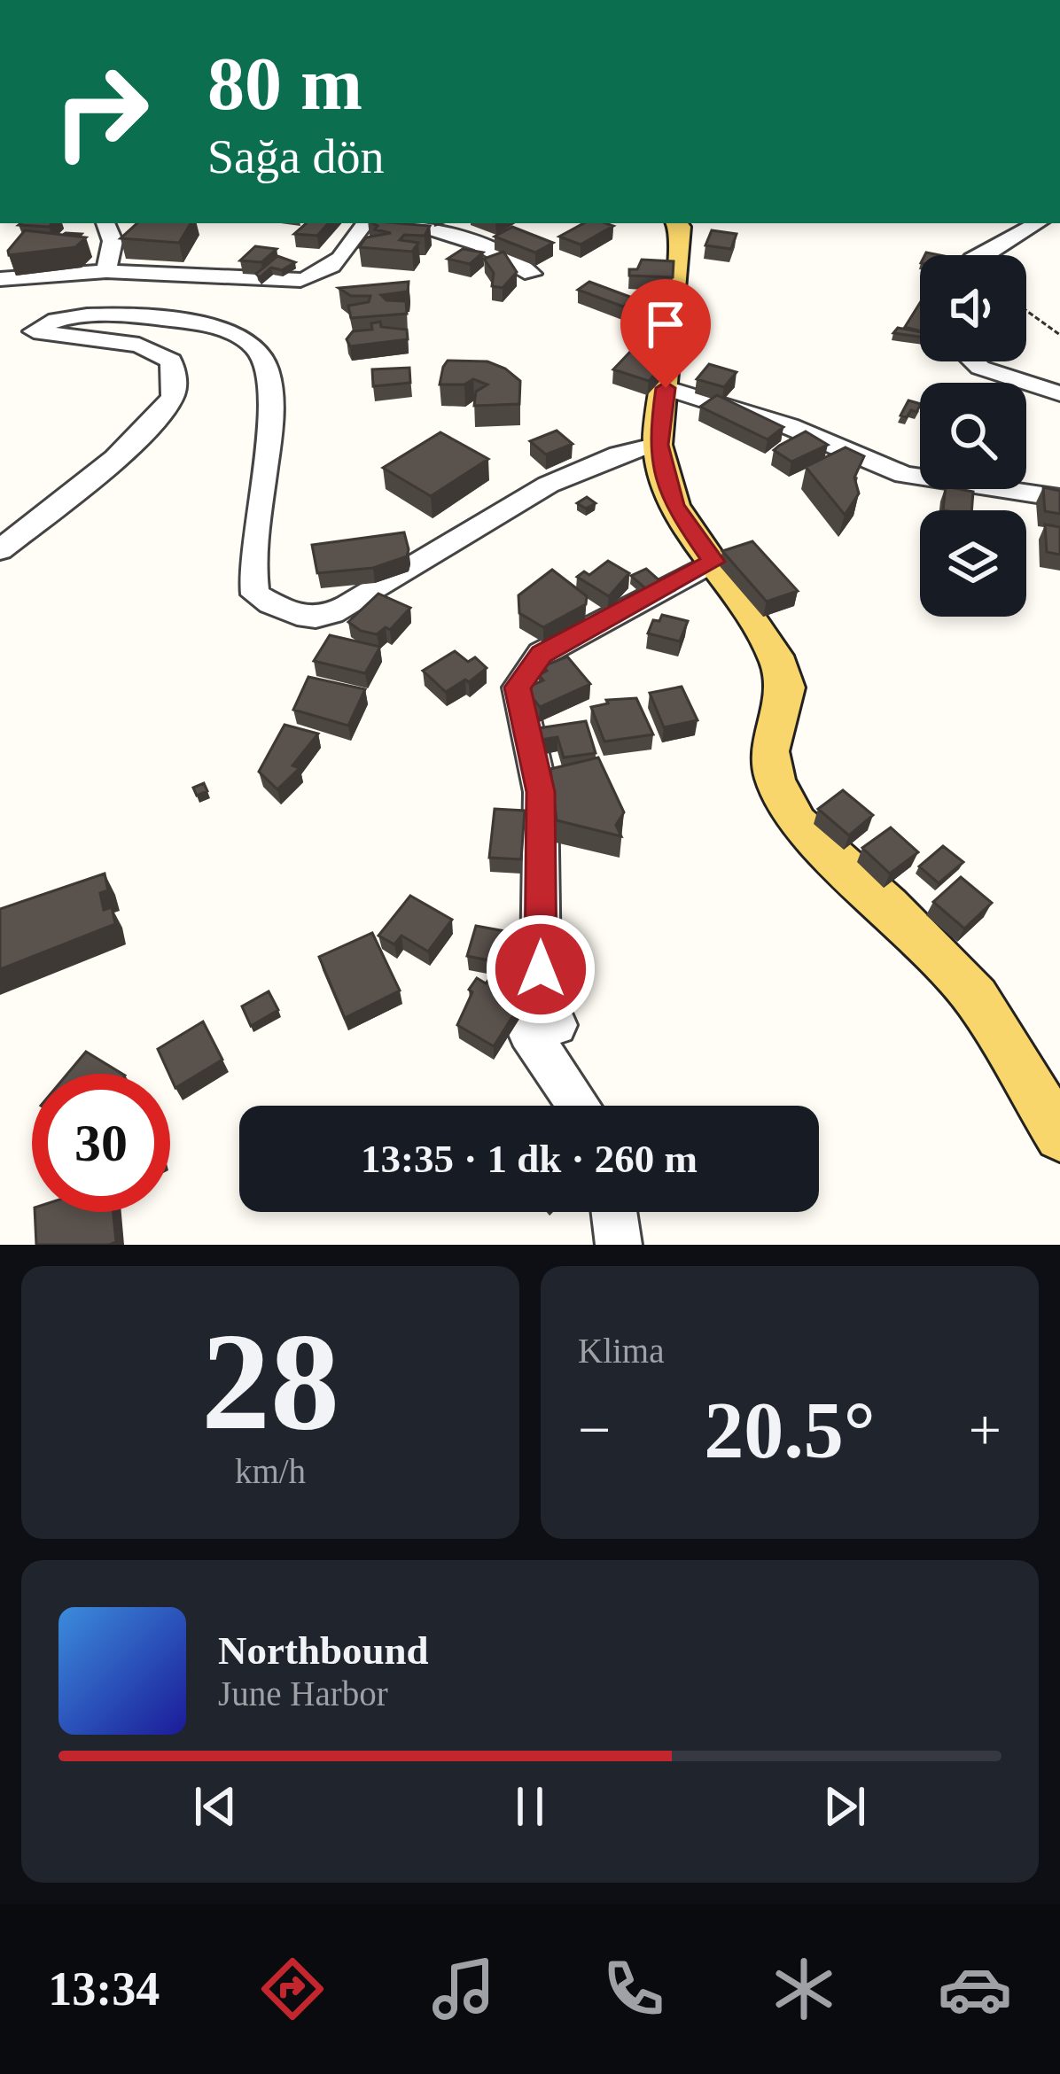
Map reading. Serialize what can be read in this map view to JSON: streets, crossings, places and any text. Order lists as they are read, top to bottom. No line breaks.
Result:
{"page":{"turn":["80 m","Sağa dön"],"limit":"30","trip":"13:35 · 1 dk · 260 m","tile":[["28","km/h"],"Klima"],"heat":["−","20.5°","+"],"song":["Northbound","June Harbor"],"tabs":"13:34"}}
